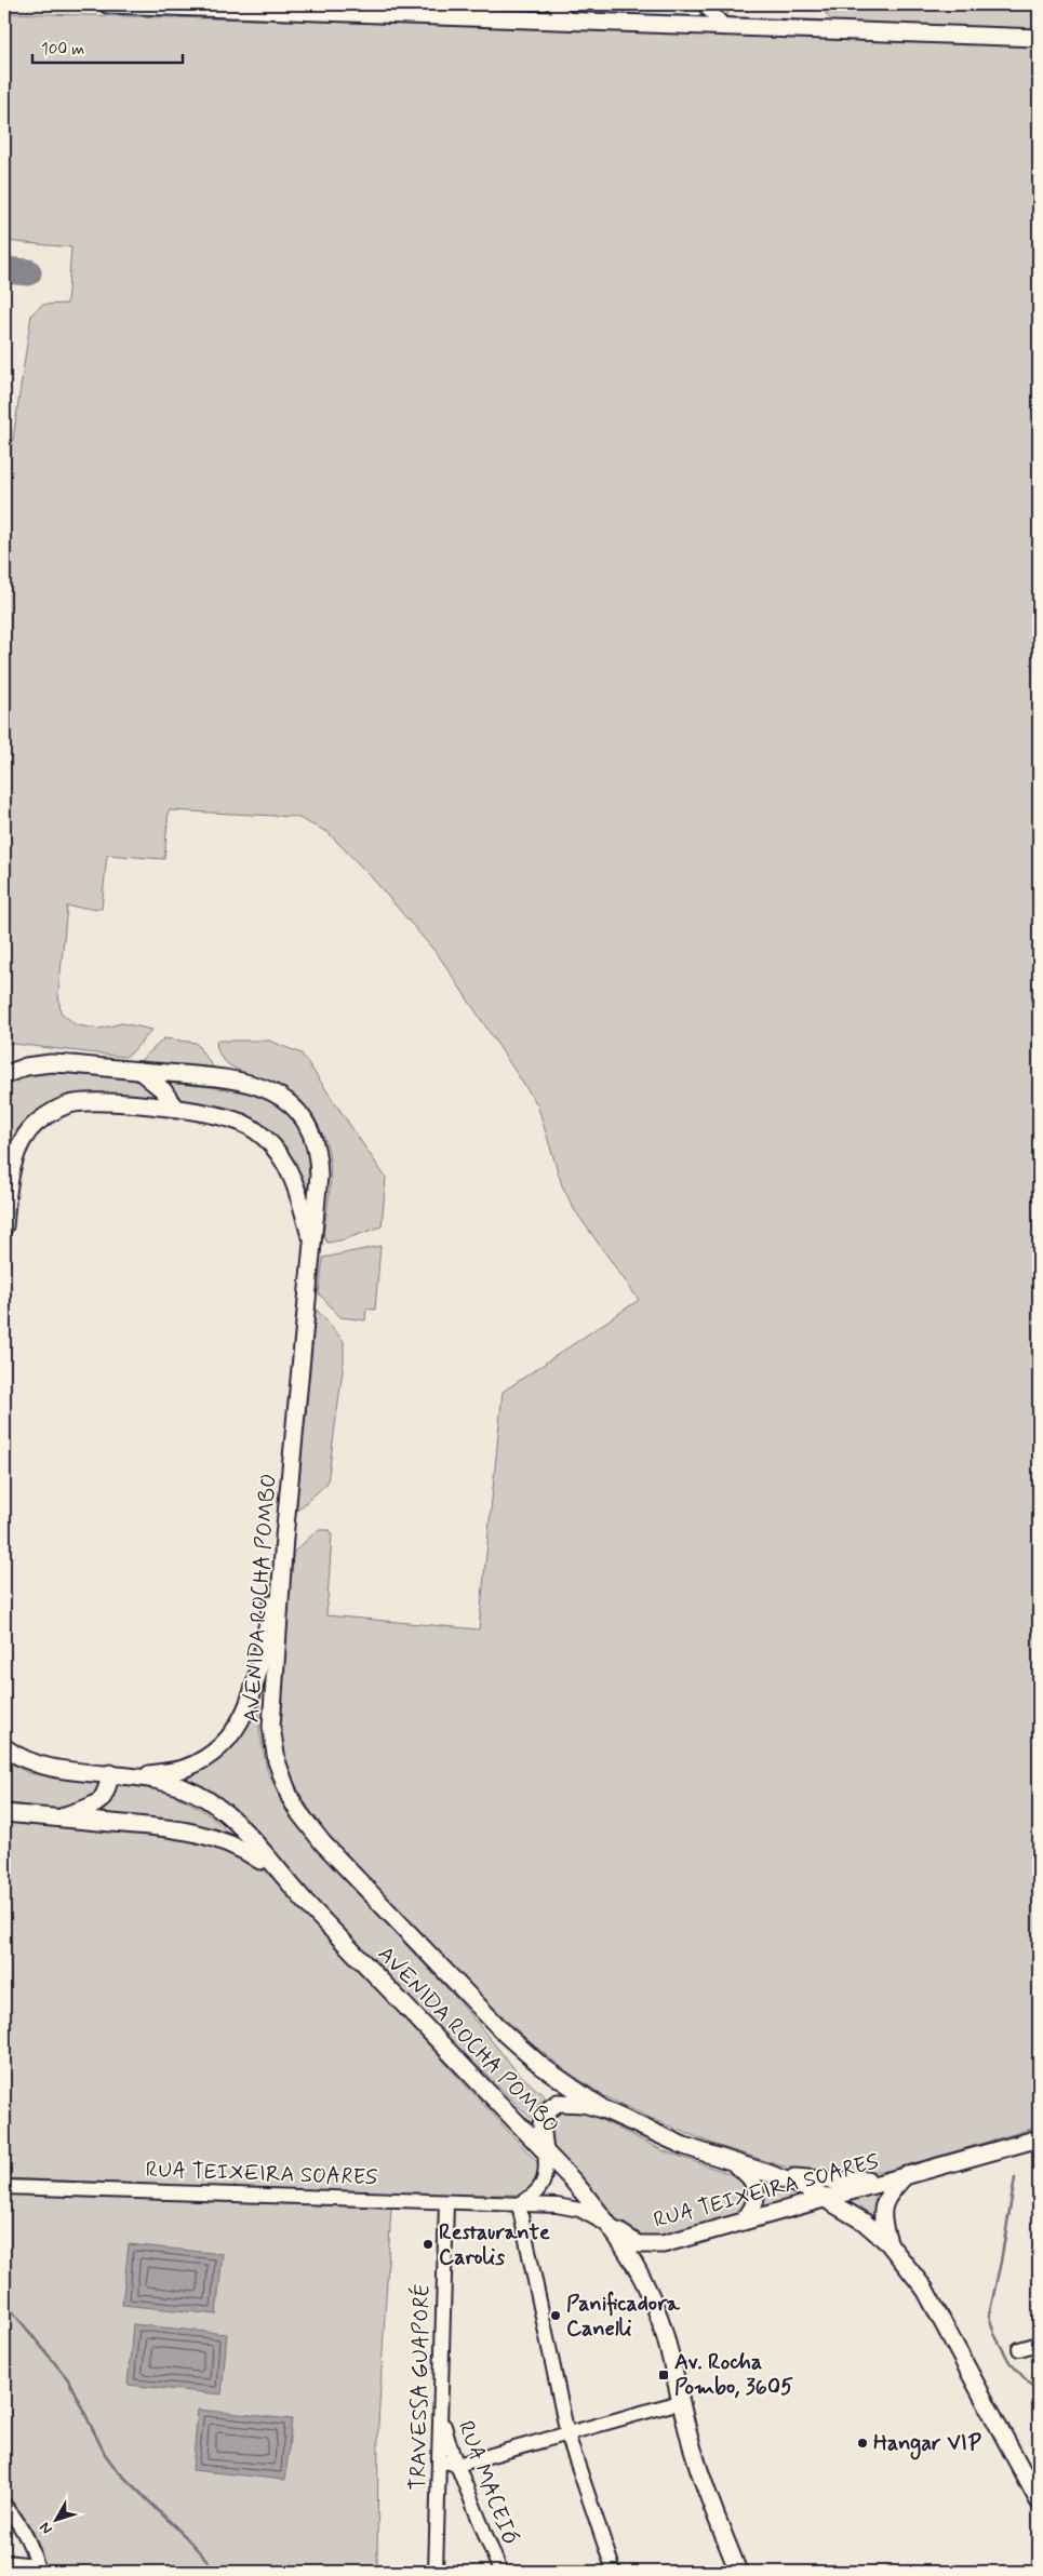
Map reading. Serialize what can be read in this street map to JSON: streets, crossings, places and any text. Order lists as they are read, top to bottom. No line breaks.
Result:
{"streets":{"main road":["AVENIDA ROCHA POMBO","RUA TEIXEIRA SOARES"],"street":["TRAVESSA GUAPORÉ","RUA MACEIÓ"]},"crossings":[["AVENIDA ROCHA POMBO","RUA TEIXEIRA SOARES"],["RUA TEIXEIRA SOARES","TRAVESSA GUAPORÉ"],["TRAVESSA GUAPORÉ","RUA MACEIÓ"]],"places":{"other":["Restaurante Carolis","Panificadora Canelli","Hangar VIP"],"transit":["Av. Rocha Pombo, 3605"]},"scale_bar":"100 m","north":"bottom left"}
